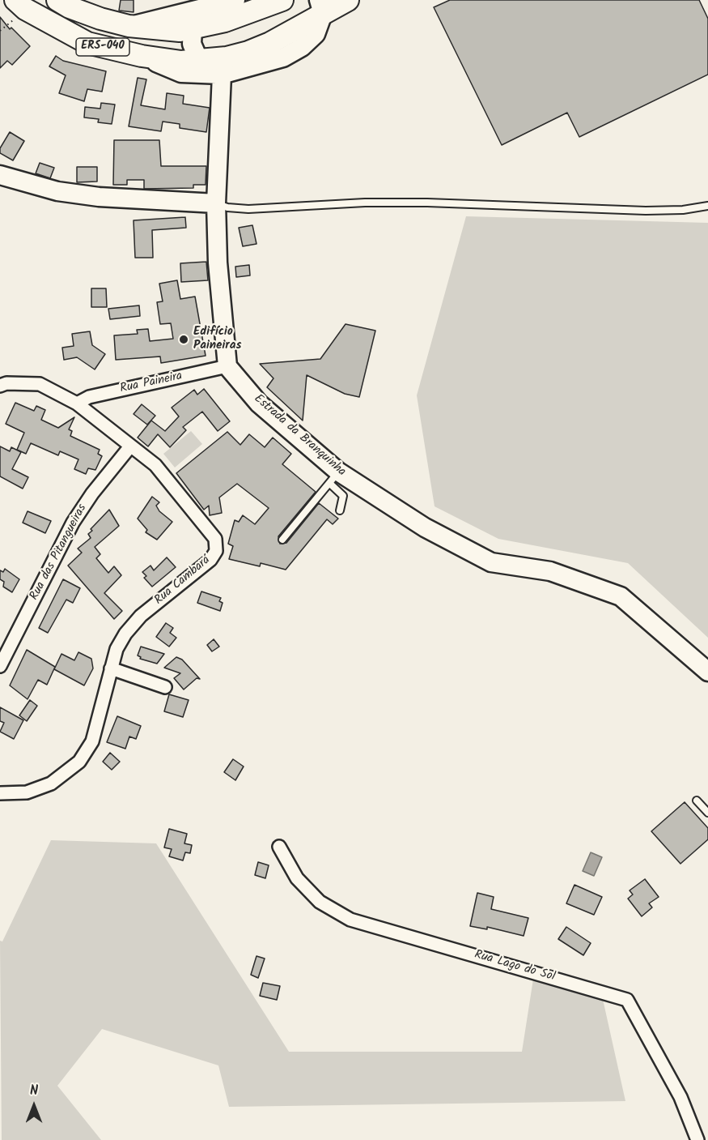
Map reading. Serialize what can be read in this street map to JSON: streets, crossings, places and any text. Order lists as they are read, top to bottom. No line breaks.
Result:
{"streets":{"main road":["ERS-040","Estrada da Branquinha"],"street":["Rua Paineira","Rua das Pitangueiras","Rua Cambará","Rua Lago do Sol"]},"crossings":[["Rua Paineira","Estrada da Branquinha"],["Rua Paineira","Rua Cambará"],["Rua das Pitangueiras","Rua Cambará"]],"places":["Edifício Paineiras"],"north":"top"}
